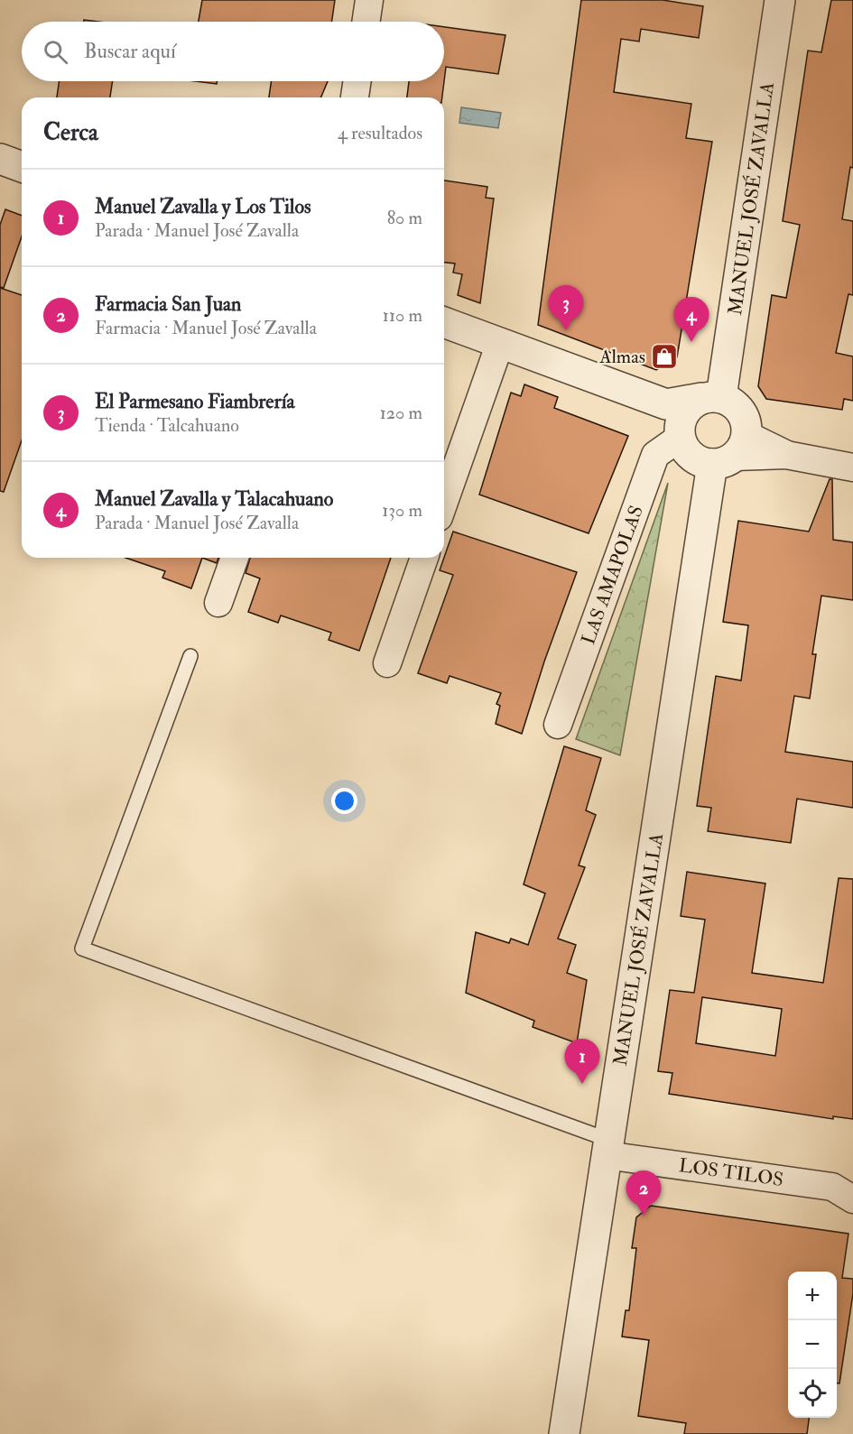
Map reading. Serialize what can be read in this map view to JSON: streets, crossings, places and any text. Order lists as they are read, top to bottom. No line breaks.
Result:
{"streets":{"street":["MANUEL JOSÉ ZAVALLA","LAS AMAPOLAS","LOS TILOS"]},"crossings":[["MANUEL JOSÉ ZAVALLA","LAS AMAPOLAS"],["MANUEL JOSÉ ZAVALLA","LOS TILOS"]],"places":{"shop":["Almas"]},"page":{"search":"Buscar aquí","heading":["Cerca","4 resultados"],"list":[{"mark":"1","name":"Manuel Zavalla y Los Tilos","note":"Parada · Manuel José Zavalla","value":"80 m"},{"mark":"2","name":"Farmacia San Juan","note":"Farmacia · Manuel José Zavalla","value":"110 m"},{"mark":"3","name":"El Parmesano Fiambrería","note":"Tienda · Talcahuano","value":"120 m"},{"mark":"4","name":"Manuel Zavalla y Talacahuano","note":"Parada · Manuel José Zavalla","value":"130 m"}],"pins":["3","4","1","2"],"map_buttons":["+","−"]}}
